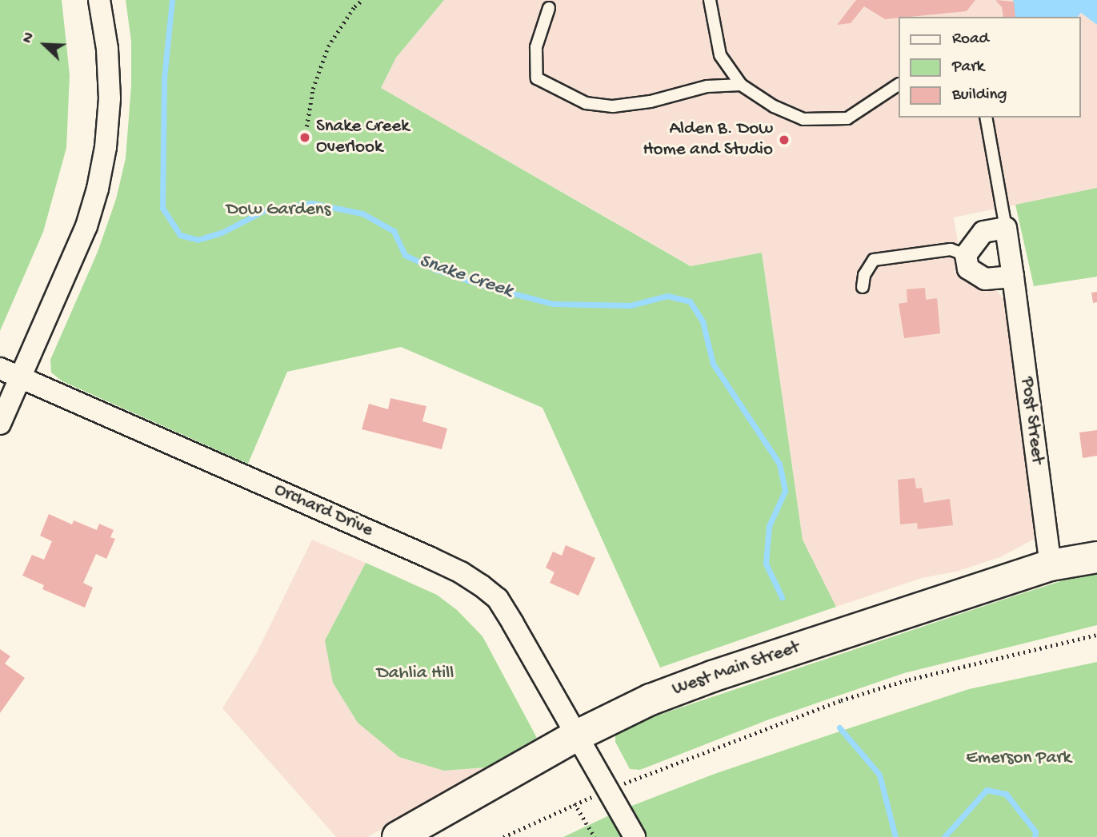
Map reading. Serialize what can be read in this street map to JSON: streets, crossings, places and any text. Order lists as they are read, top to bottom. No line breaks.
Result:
{"streets":{"street":["Post Street","Orchard Drive","West Main Street"]},"crossings":[["Post Street","West Main Street"],["Orchard Drive","West Main Street"]],"water":["Snake Creek"],"parks":["Dow Gardens","Dahlia Hill","Emerson Park"],"places":["Snake Creek Overlook","Alden B. Dow Home and Studio"],"legend":["Road","Park","Building"],"north":"top left"}
